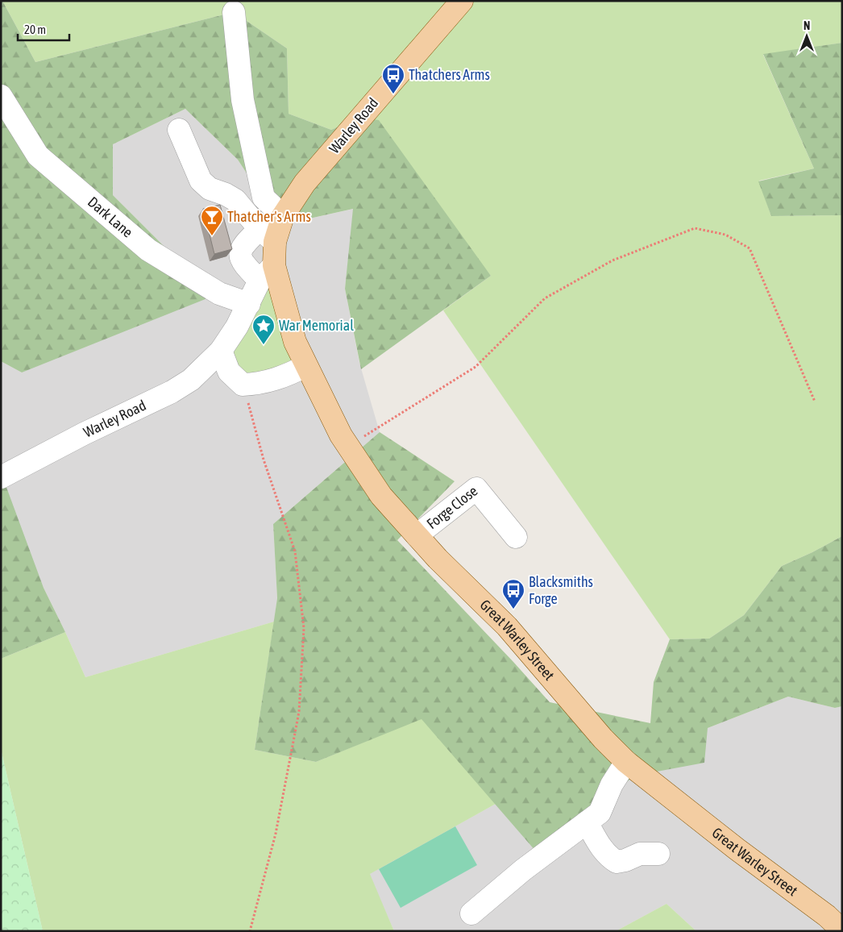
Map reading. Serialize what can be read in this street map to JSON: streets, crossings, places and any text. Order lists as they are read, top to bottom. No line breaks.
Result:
{"streets":{"main road":["Warley Road","Great Warley Street"],"street":["Dark Lane","Forge Close"]},"crossings":[["Warley Road","Dark Lane"],["Warley Road","Great Warley Street"],["Forge Close","Great Warley Street"]],"places":{"bus stop":["Thatchers Arms","Blacksmiths Forge"],"bar":["Thatcher's Arms"],"place":["War Memorial"]},"scale_bar":"20 m","north":"top"}
